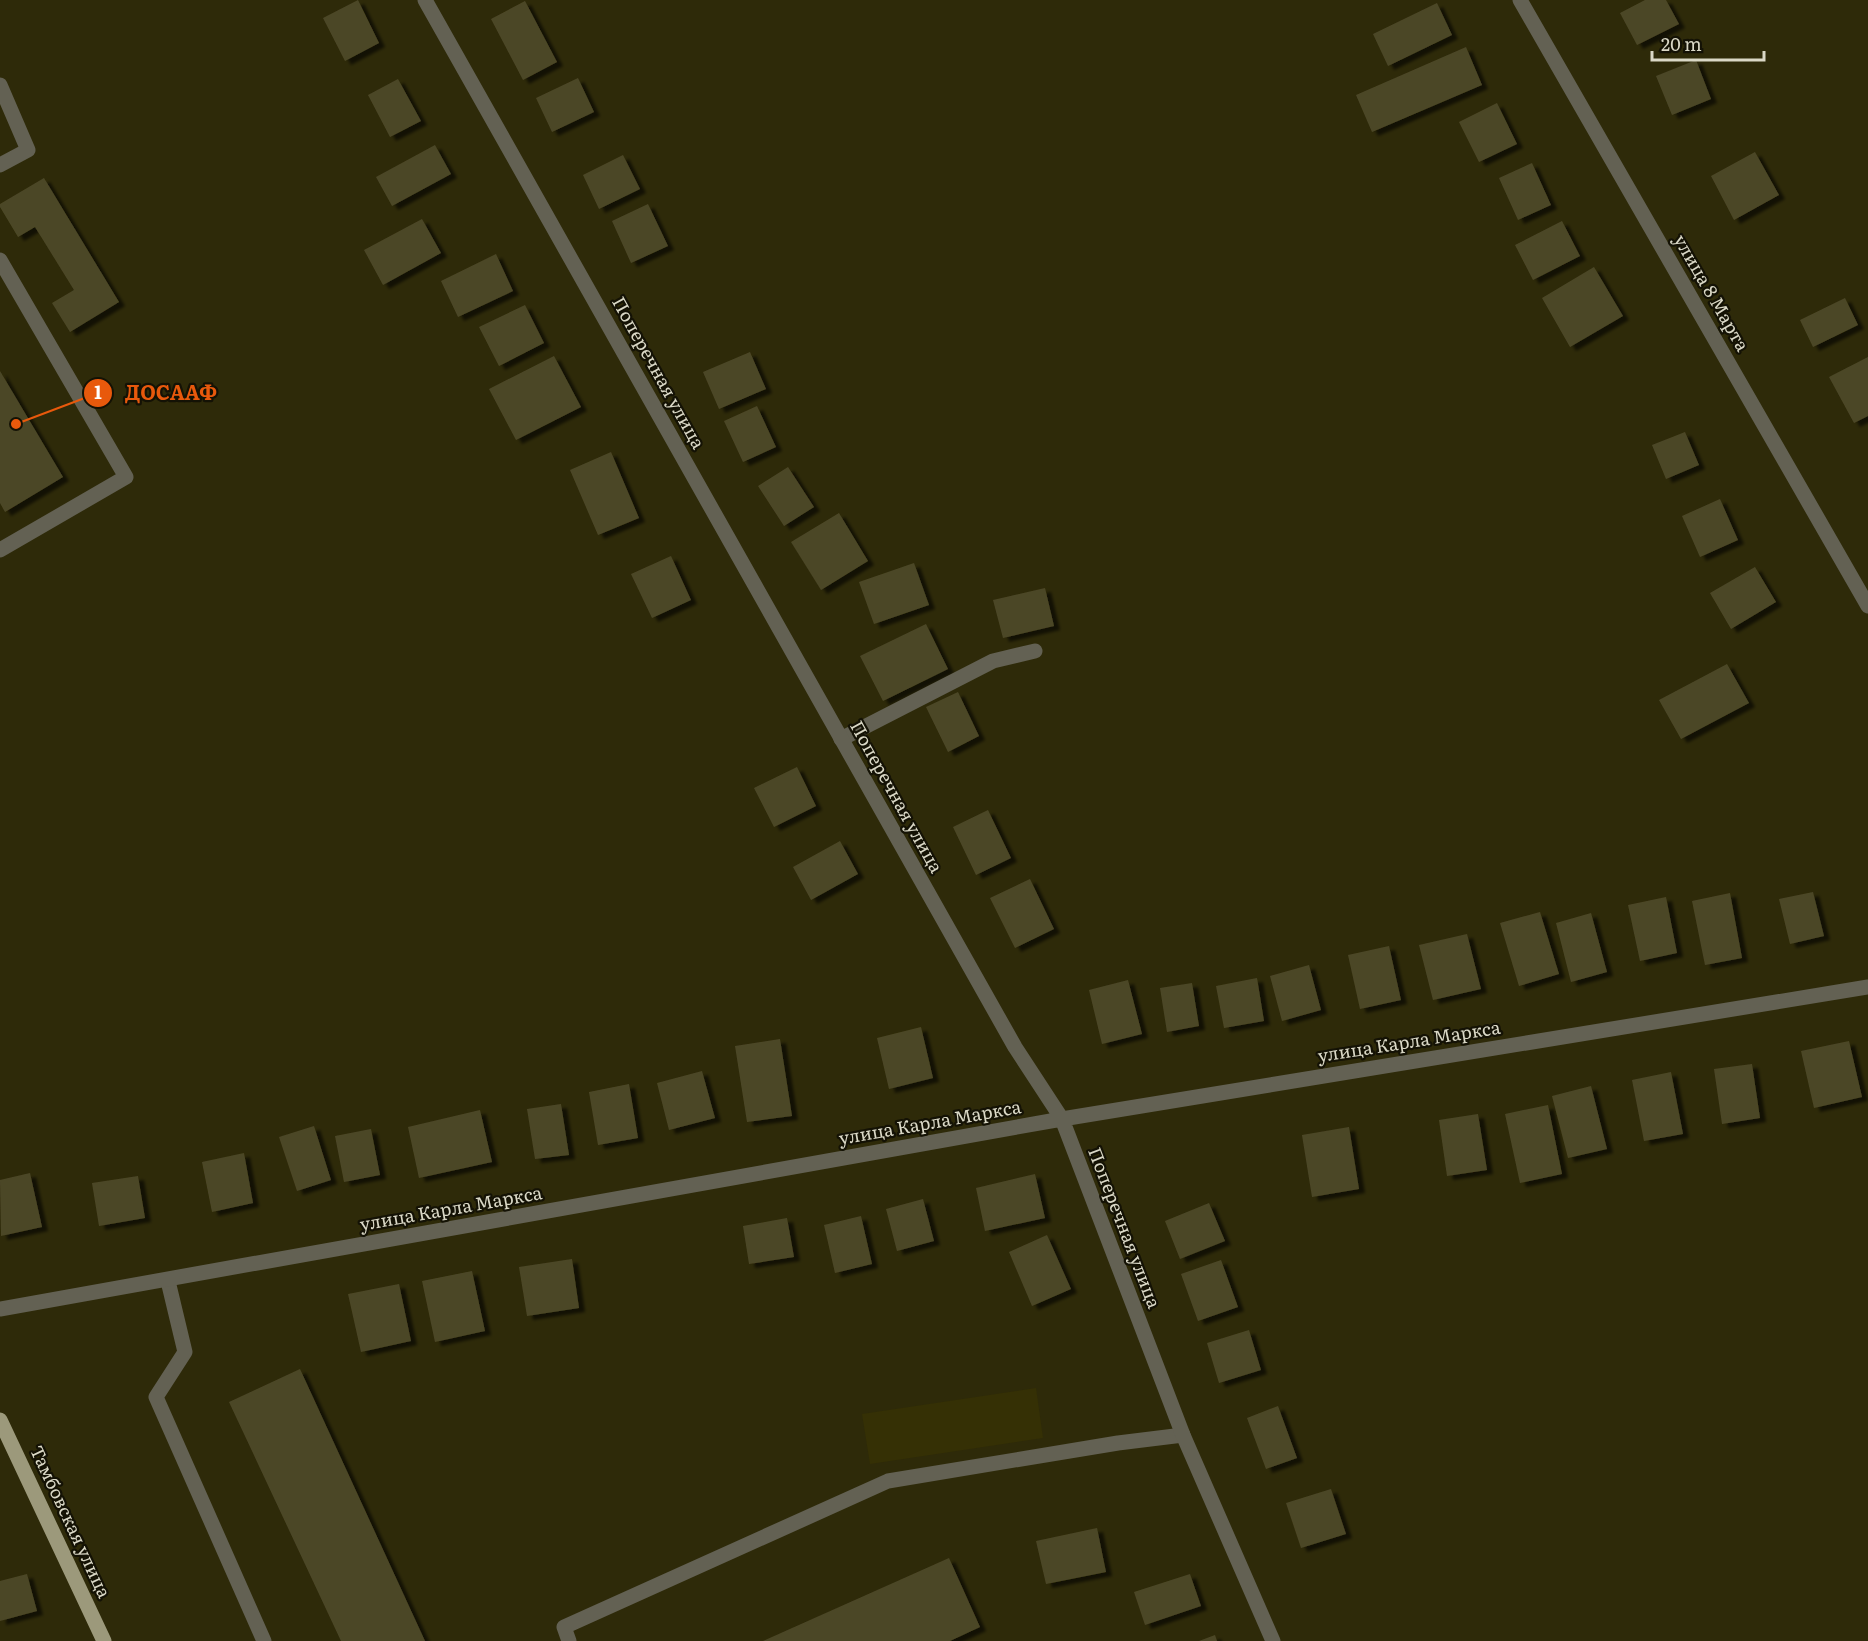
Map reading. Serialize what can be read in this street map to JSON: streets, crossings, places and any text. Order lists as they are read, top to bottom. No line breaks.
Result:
{"streets":{"main road":["Тамбовская улица"],"street":["улица 8 Марта","Поперечная улица","улица Карла Маркса"]},"crossings":[["Поперечная улица","улица Карла Маркса"]],"places":["ДОСААФ"],"scale_bar":"20 m"}
